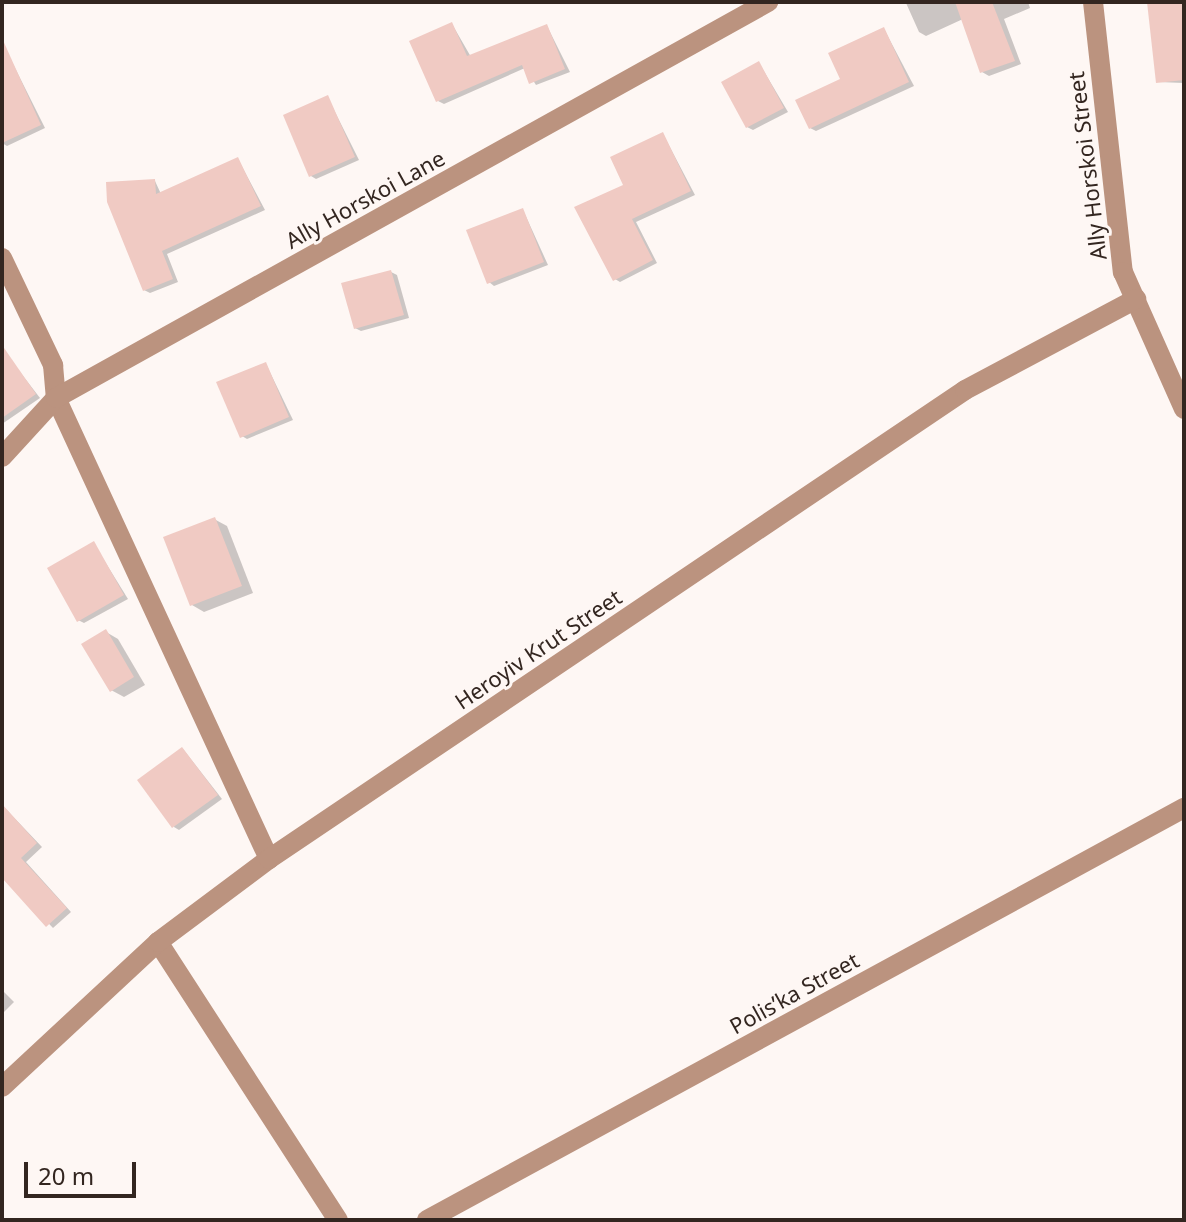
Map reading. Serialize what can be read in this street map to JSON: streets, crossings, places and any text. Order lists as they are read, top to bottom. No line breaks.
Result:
{"streets":{"street":["Ally Horskoi Street","Ally Horskoi Lane","Heroyiv Krut Street","Polisʹka Street"]},"crossings":[["Ally Horskoi Street","Heroyiv Krut Street"]],"scale_bar":"20 m"}
